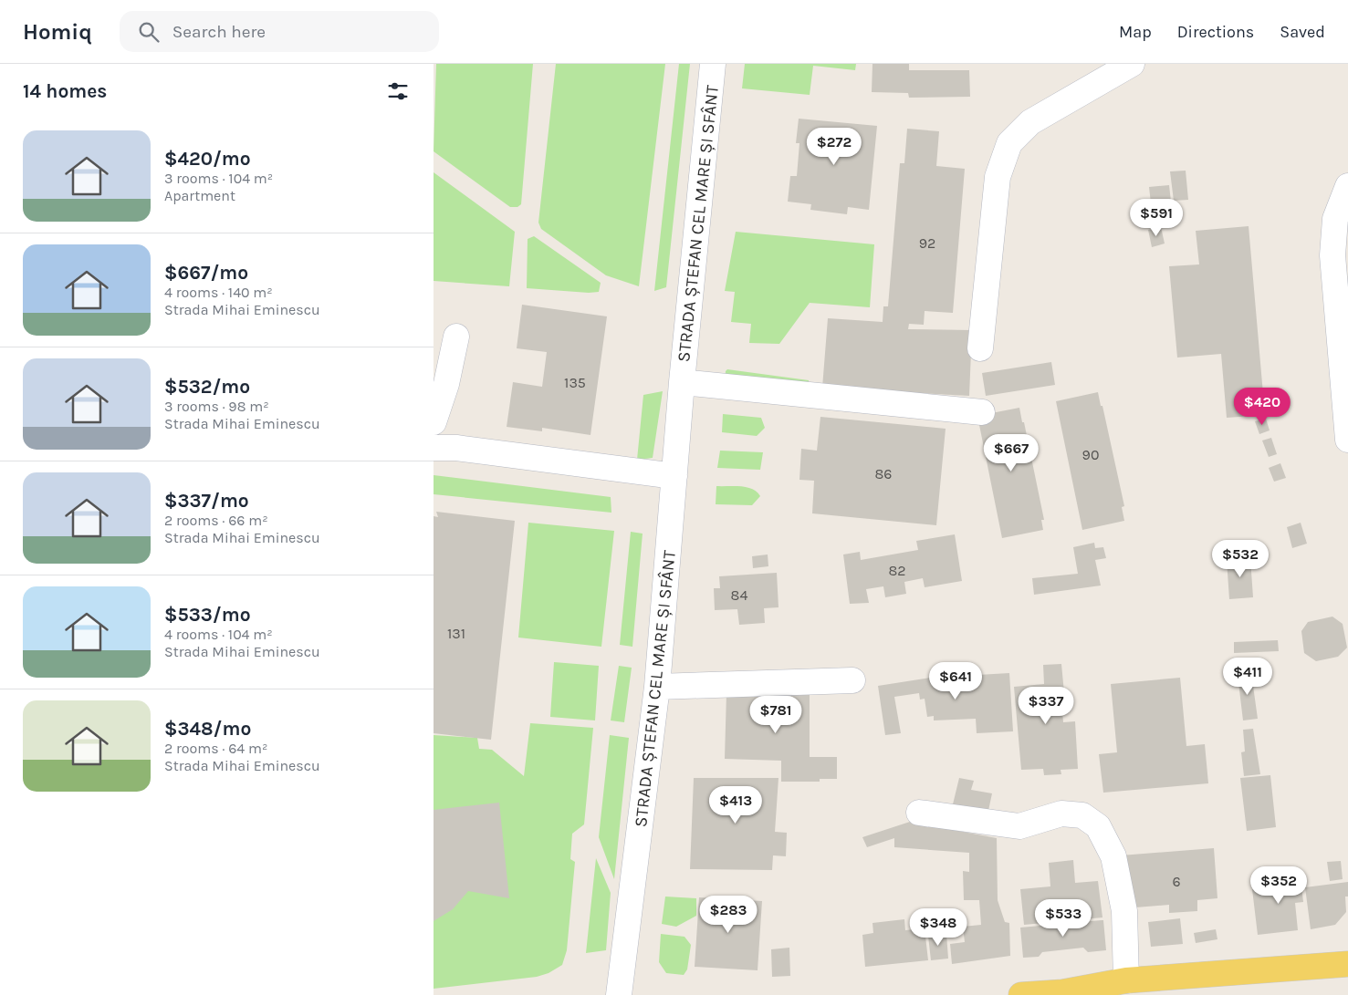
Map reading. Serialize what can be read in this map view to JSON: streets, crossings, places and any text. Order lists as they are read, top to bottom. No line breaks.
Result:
{"streets":{"street":["STRADA ȘTEFAN CEL MARE ȘI SFÂNT"]},"house_numbers":["92","135","90","86","82","84","131","6"],"page":{"header":"Homiq","search":"Search here","nav":["Map","Directions","Saved"],"heading":"14 homes","list":[{"name":"$420/mo","note":"3 rooms · 104 m² · Apartment"},{"name":"$667/mo","note":"4 rooms · 140 m² · Strada Mihai Eminescu"},{"name":"$532/mo","note":"3 rooms · 98 m² · Strada Mihai Eminescu"},{"name":"$337/mo","note":"2 rooms · 66 m² · Strada Mihai Eminescu"},{"name":"$533/mo","note":"4 rooms · 104 m² · Strada Mihai Eminescu"},{"name":"$348/mo","note":"2 rooms · 64 m² · Strada Mihai Eminescu"}],"price":["$272","$591","$420","$667","$532","$411","$641","$337","$781","$413","$352","$283","$533","$348"]}}
